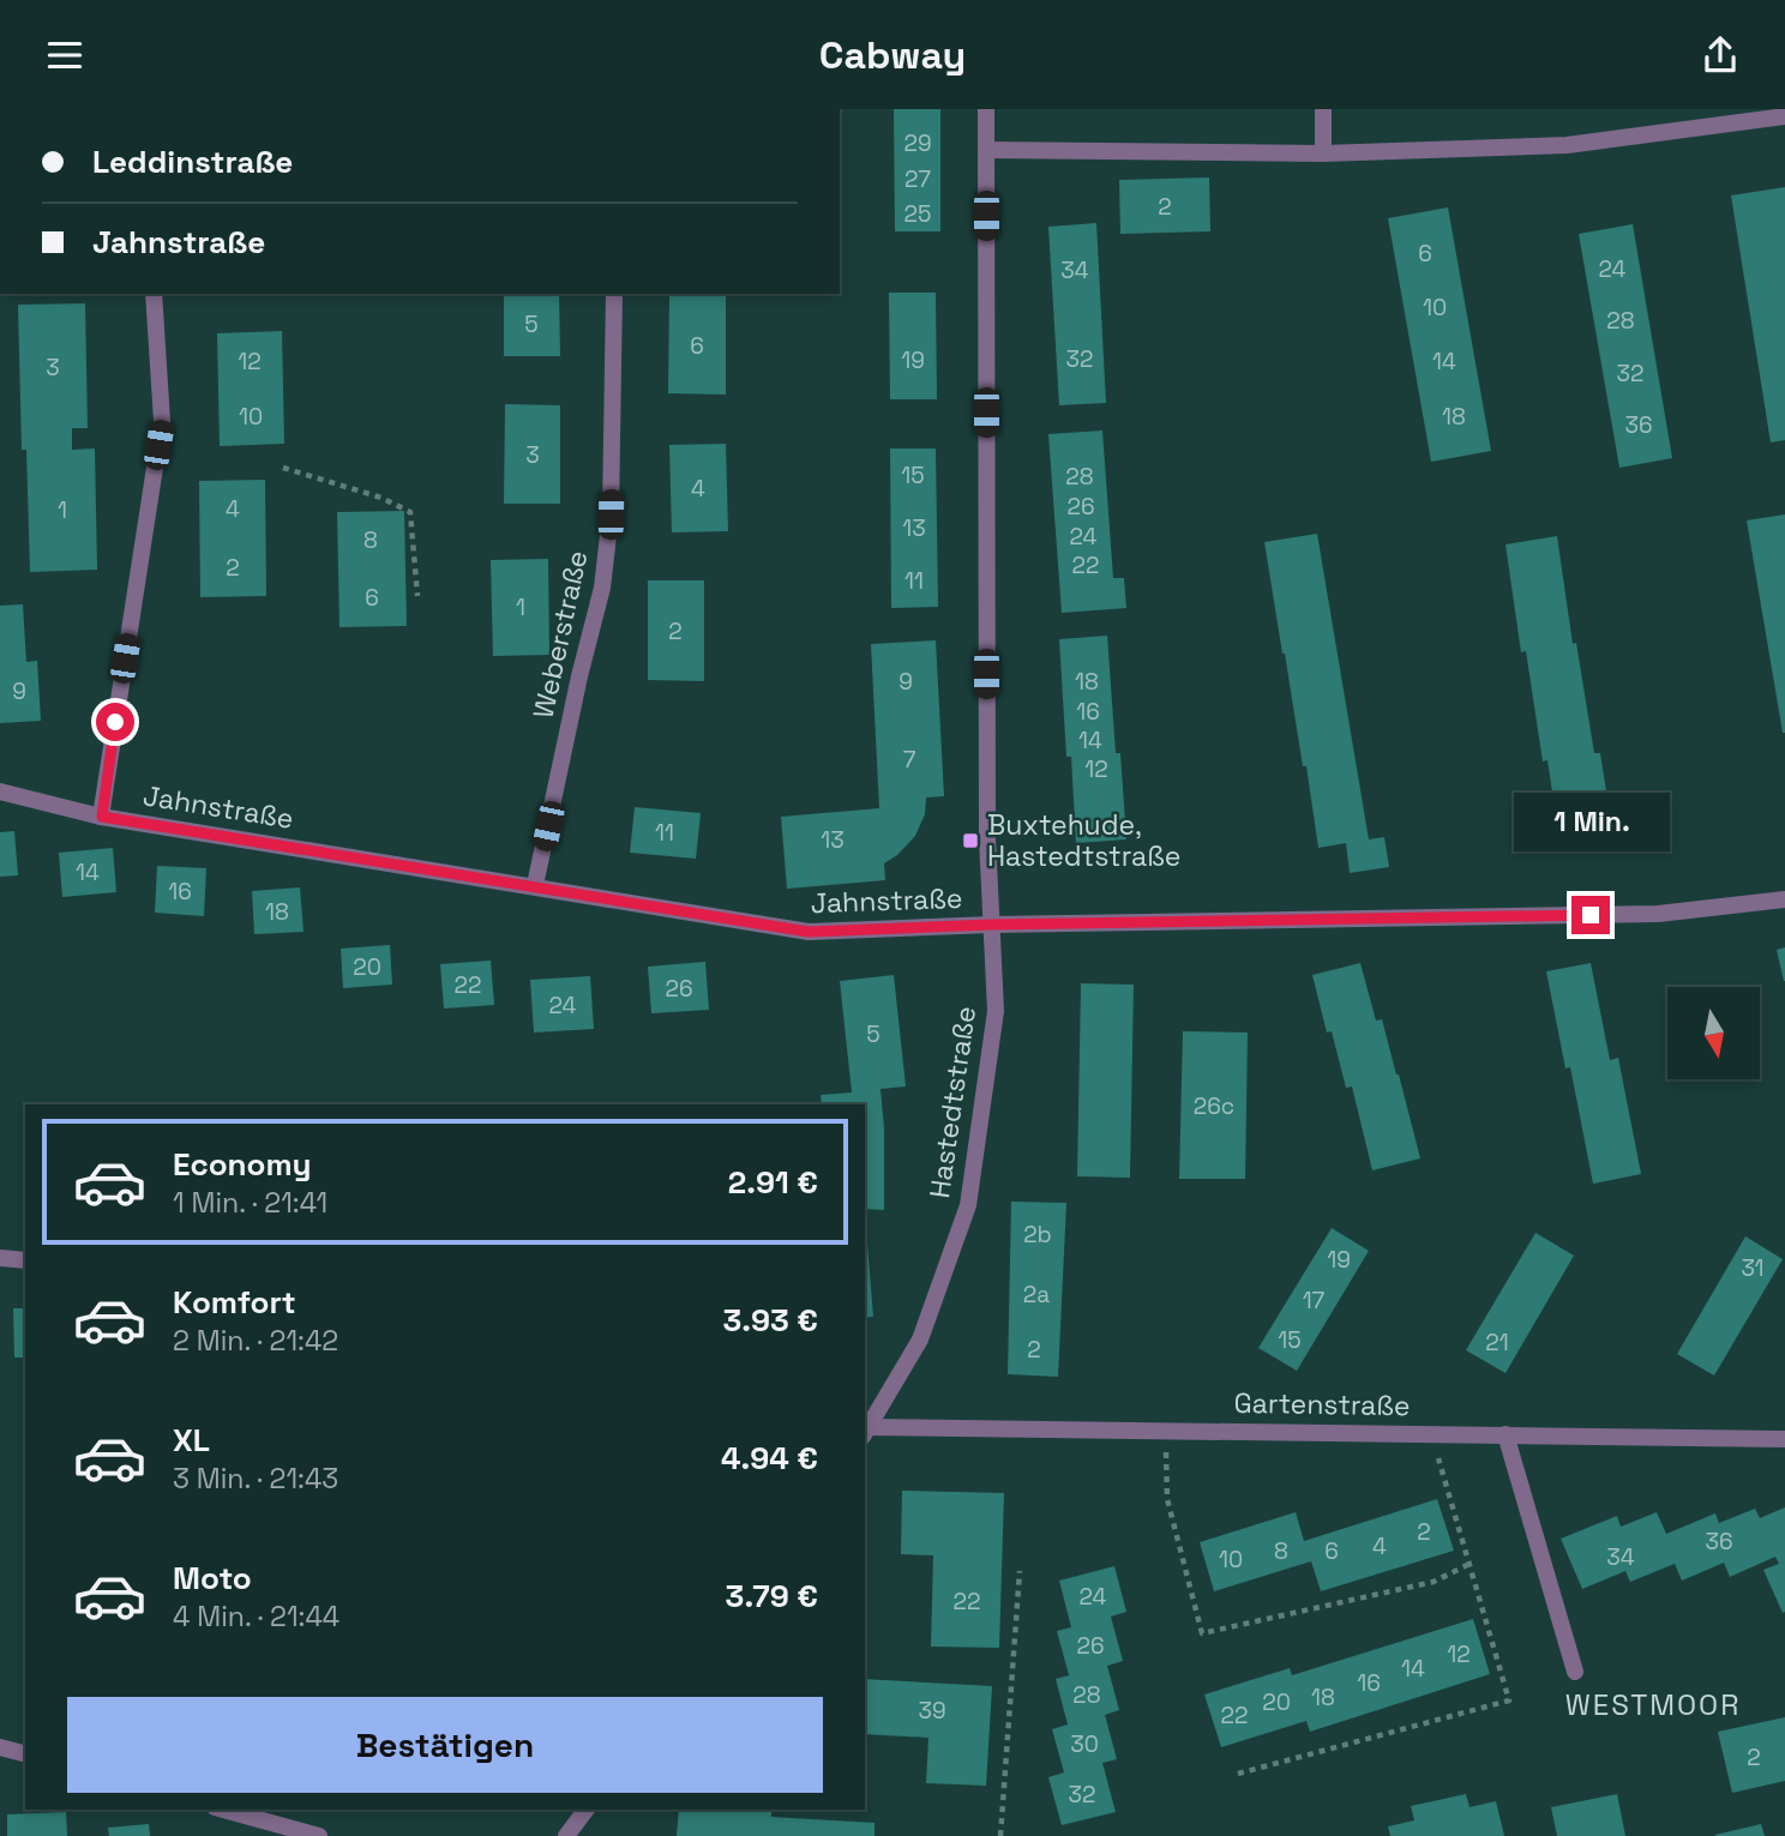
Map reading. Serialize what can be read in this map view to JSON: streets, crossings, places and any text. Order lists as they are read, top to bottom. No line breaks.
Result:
{"streets":{"street":["Weberstraße","Jahnstraße","Hastedtstraße","Gartenstraße"]},"crossings":[["Weberstraße","Jahnstraße"],["Jahnstraße","Hastedtstraße"],["Hastedtstraße","Gartenstraße"]],"districts":["WESTMOOR"],"places":{"transit":["Buxtehude, Hastedtstraße"]},"house_numbers":["29","27","2","25","6","24","34","10","28","5","6","32","19","12","14","3","32","10","18","36","3","15","28","4","26","4","1","13","24","8","22","2","11","6","1","2","9","18","9","16","14","7","12","11","13","14","16","18","20","22","26","24","5","26c","2b","19","31","2a","17","15","21","2","2","36","4","8","6","34","10","24","22","26","12","14","16","28","18","20","39","22","30","2","32"],"north":"bottom","page":{"header":"Cabway","banner":["Leddinstraße","Jahnstraße"],"bubble":"1 Min.","list":[{"name":"Economy","note":"1 Min. · 21:41","value":"2.91 €"},{"name":"Komfort","note":"2 Min. · 21:42","value":"3.93 €"},{"name":"XL","note":"3 Min. · 21:43","value":"4.94 €"},{"name":"Moto","note":"4 Min. · 21:44","value":"3.79 €"}],"buttons":"Bestätigen"}}
